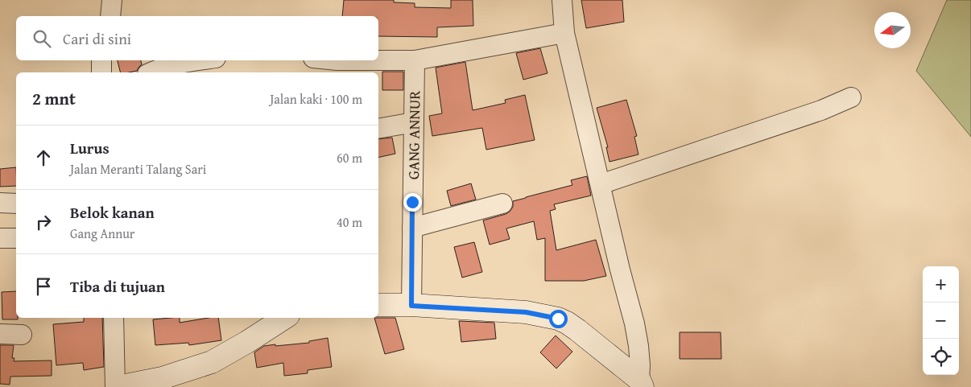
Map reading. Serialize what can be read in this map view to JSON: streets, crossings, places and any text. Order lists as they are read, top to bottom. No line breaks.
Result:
{"streets":{"street":["GANG ANNUR"]},"north":"left","page":{"search":"Cari di sini","heading":["2 mnt","Jalan kaki · 100 m"],"list":[["Lurus","Jalan Meranti Talang Sari","60 m"],["Belok kanan","Gang Annur","40 m"],"Tiba di tujuan"],"map_buttons":["+","−"]}}
